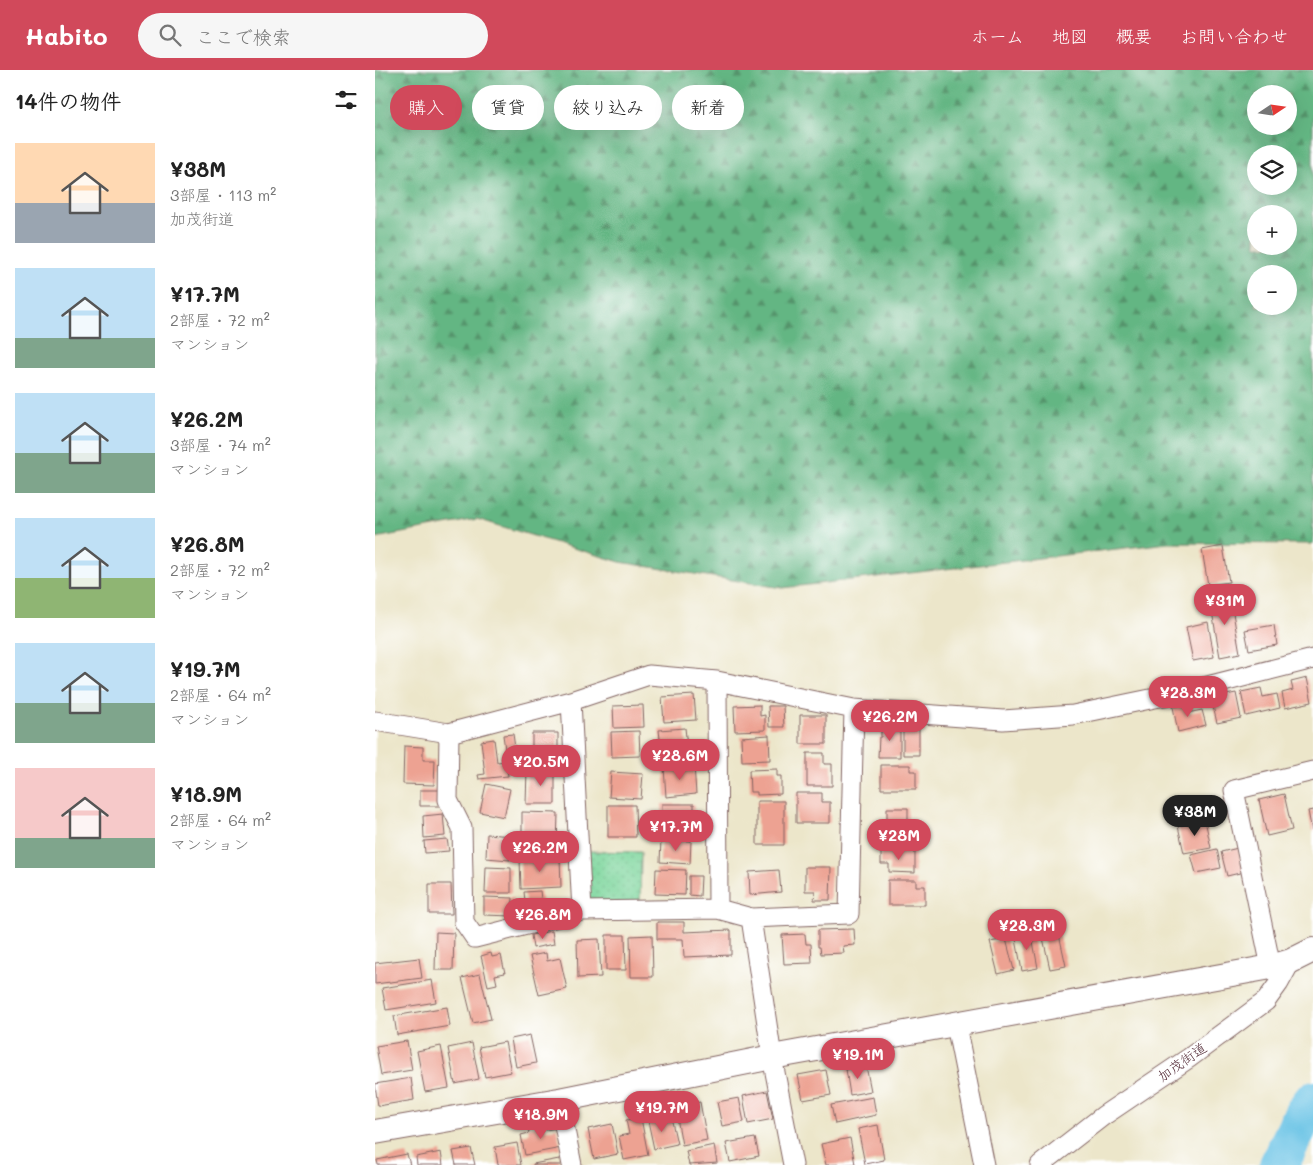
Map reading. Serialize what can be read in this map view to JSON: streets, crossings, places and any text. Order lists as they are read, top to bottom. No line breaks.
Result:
{"streets":{"street":["加茂街道"]},"north":"right","page":{"header":"Habito","search":"ここで検索","nav":["ホーム","地図","概要","お問い合わせ"],"heading":"14件の物件","map_buttons":["+","−"],"chip":["購入","賃貸","絞り込み","新着"],"list":[{"name":"¥38M","note":"3部屋 · 113 m² · 加茂街道"},{"name":"¥17.7M","note":"2部屋 · 72 m² · マンション"},{"name":"¥26.2M","note":"3部屋 · 74 m² · マンション"},{"name":"¥26.8M","note":"2部屋 · 72 m² · マンション"},{"name":"¥19.7M","note":"2部屋 · 64 m² · マンション"},{"name":"¥18.9M","note":"2部屋 · 64 m² · マンション"}],"price":["¥31M","¥28.3M","¥26.2M","¥28.6M","¥20.5M","¥38M","¥17.7M","¥28M","¥26.2M","¥26.8M","¥28.3M","¥19.1M","¥19.7M","¥18.9M"]}}
